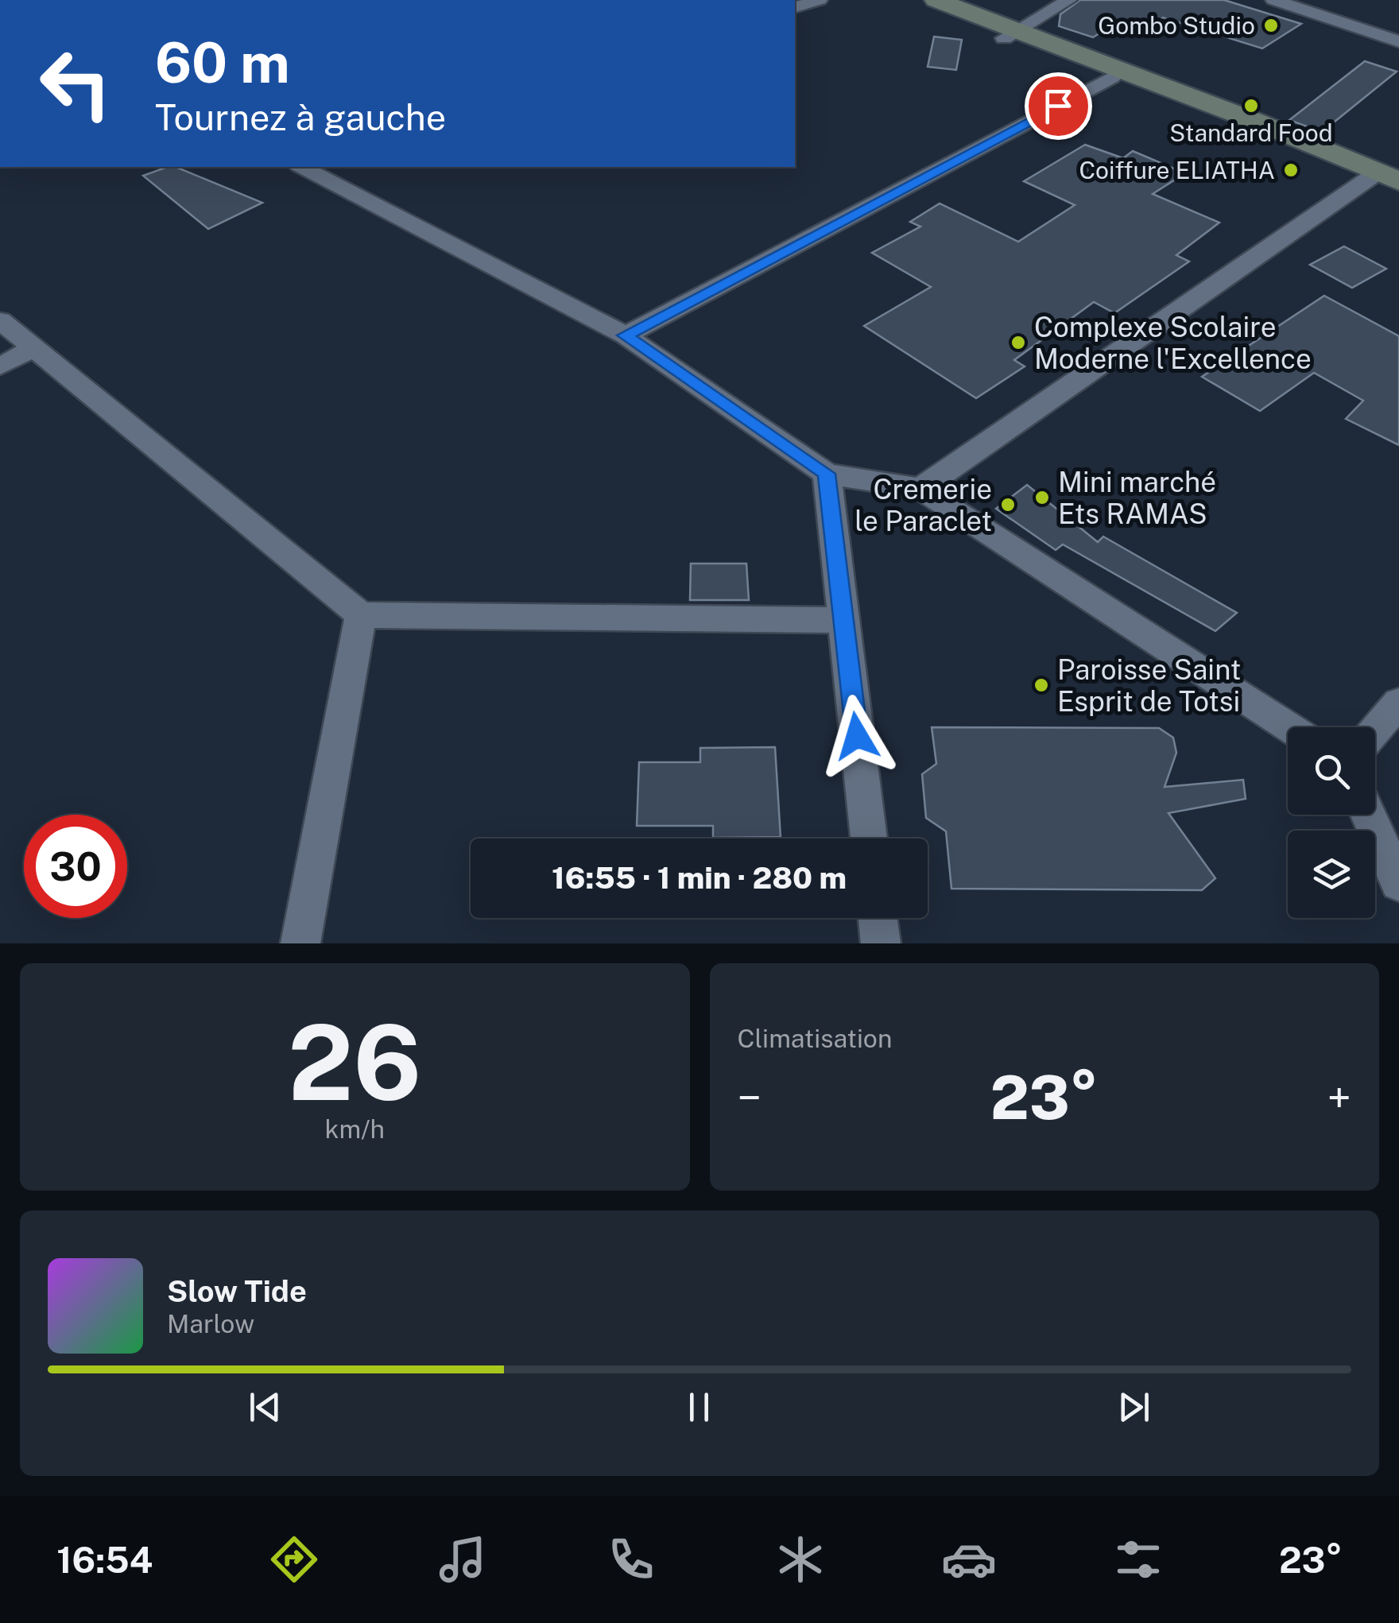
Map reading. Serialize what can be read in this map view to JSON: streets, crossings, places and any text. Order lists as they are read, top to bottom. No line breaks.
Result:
{"places":["Gombo Studio","Standard Food","Coiffure ELIATHA","Complexe Scolaire Moderne l'Excellence","Mini marché Ets RAMAS","Cremerie le Paraclet","Paroisse Saint Esprit de Totsi"],"page":{"turn":["60 m","Tournez à gauche"],"limit":"30","trip":"16:55 · 1 min · 280 m","tile":[["26","km/h"],"Climatisation"],"heat":["−","23°","+"],"song":["Slow Tide","Marlow"],"tabs":["16:54","23°"]}}
